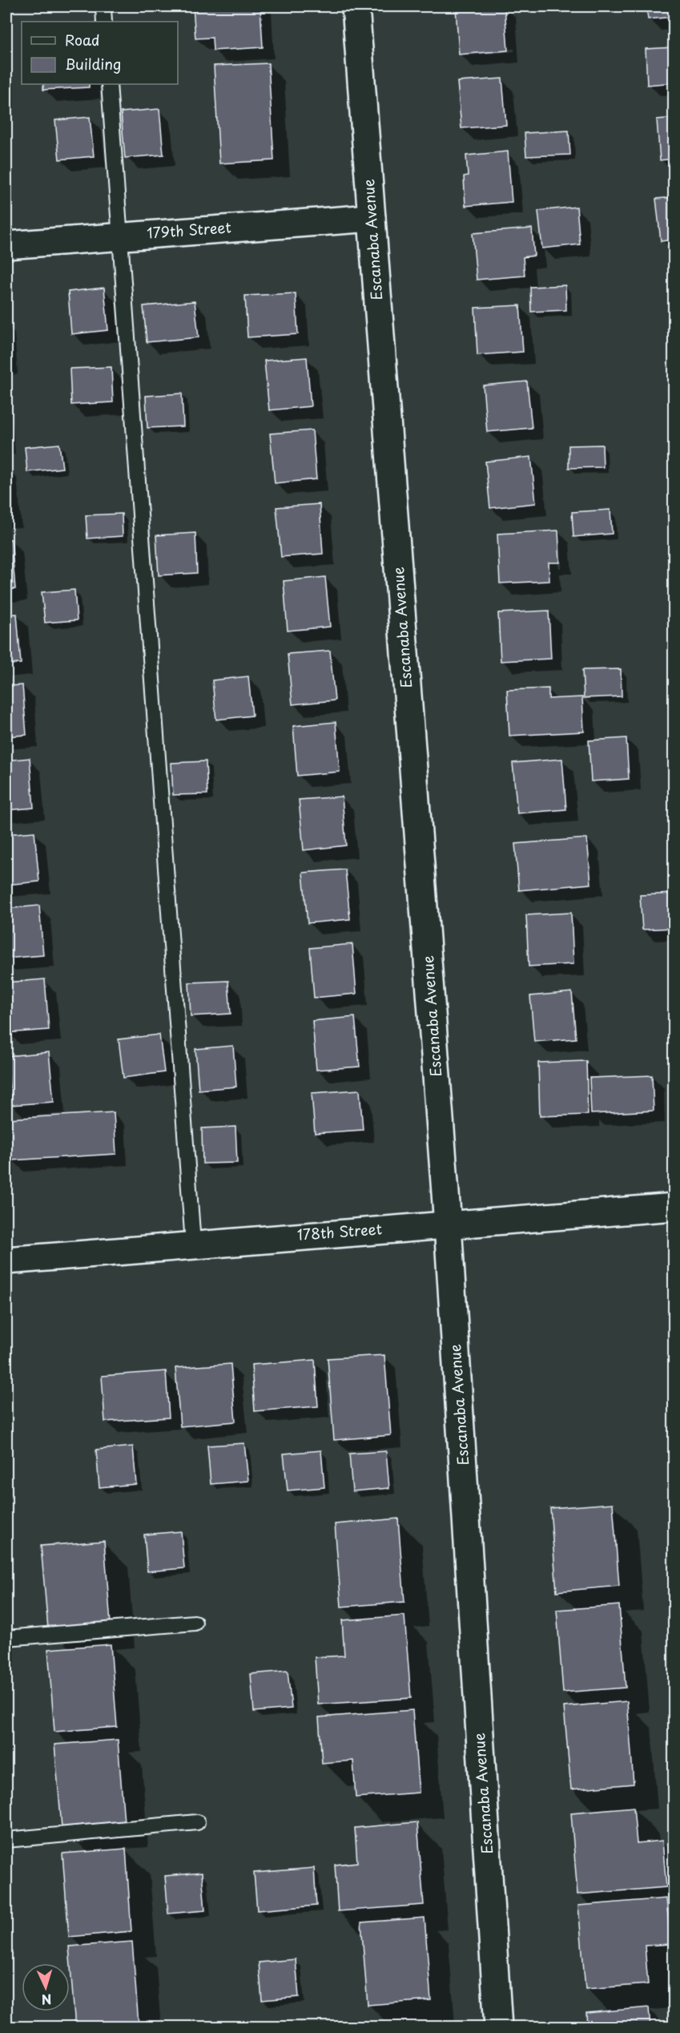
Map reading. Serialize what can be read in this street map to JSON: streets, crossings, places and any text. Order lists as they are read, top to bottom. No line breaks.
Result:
{"streets":{"street":["179th Street","Escanaba Avenue","178th Street"]},"crossings":[["179th Street","Escanaba Avenue"],["Escanaba Avenue","178th Street"]],"legend":["Road","Building"],"north":"bottom"}
